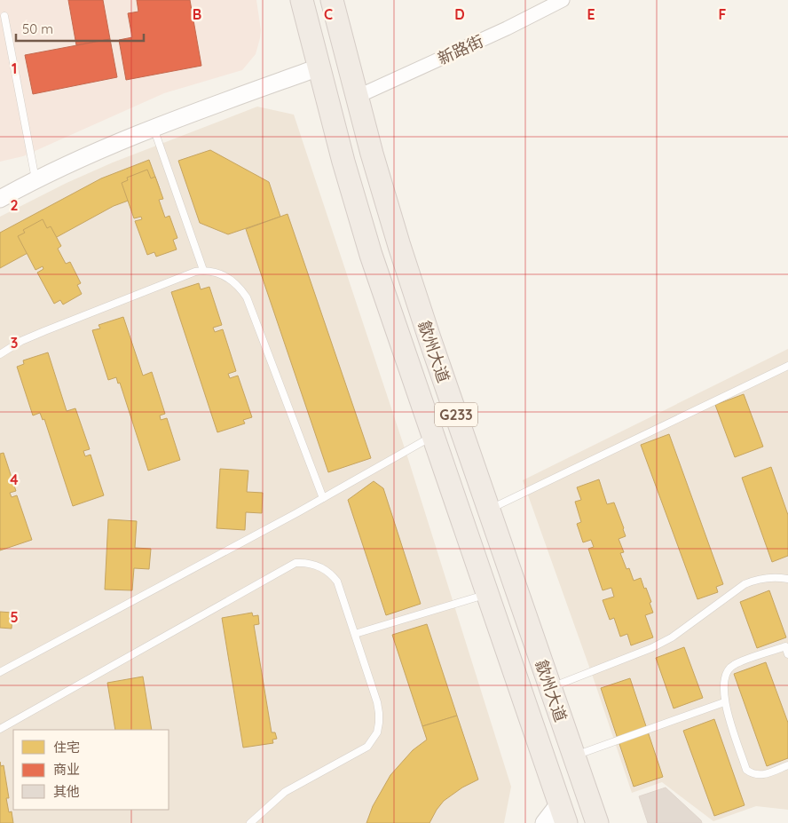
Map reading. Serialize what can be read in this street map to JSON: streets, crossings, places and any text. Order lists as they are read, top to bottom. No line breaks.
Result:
{"streets":{"highway":["歙州大道","G233"],"street":["新路街"]},"crossings":[["新路街","歙州大道"]],"legend":["住宅","商业","其他"],"scale_bar":"50 m","grid":{"columns":["B","C","D","E","F"],"rows":["1","2","3","4","5"]}}
